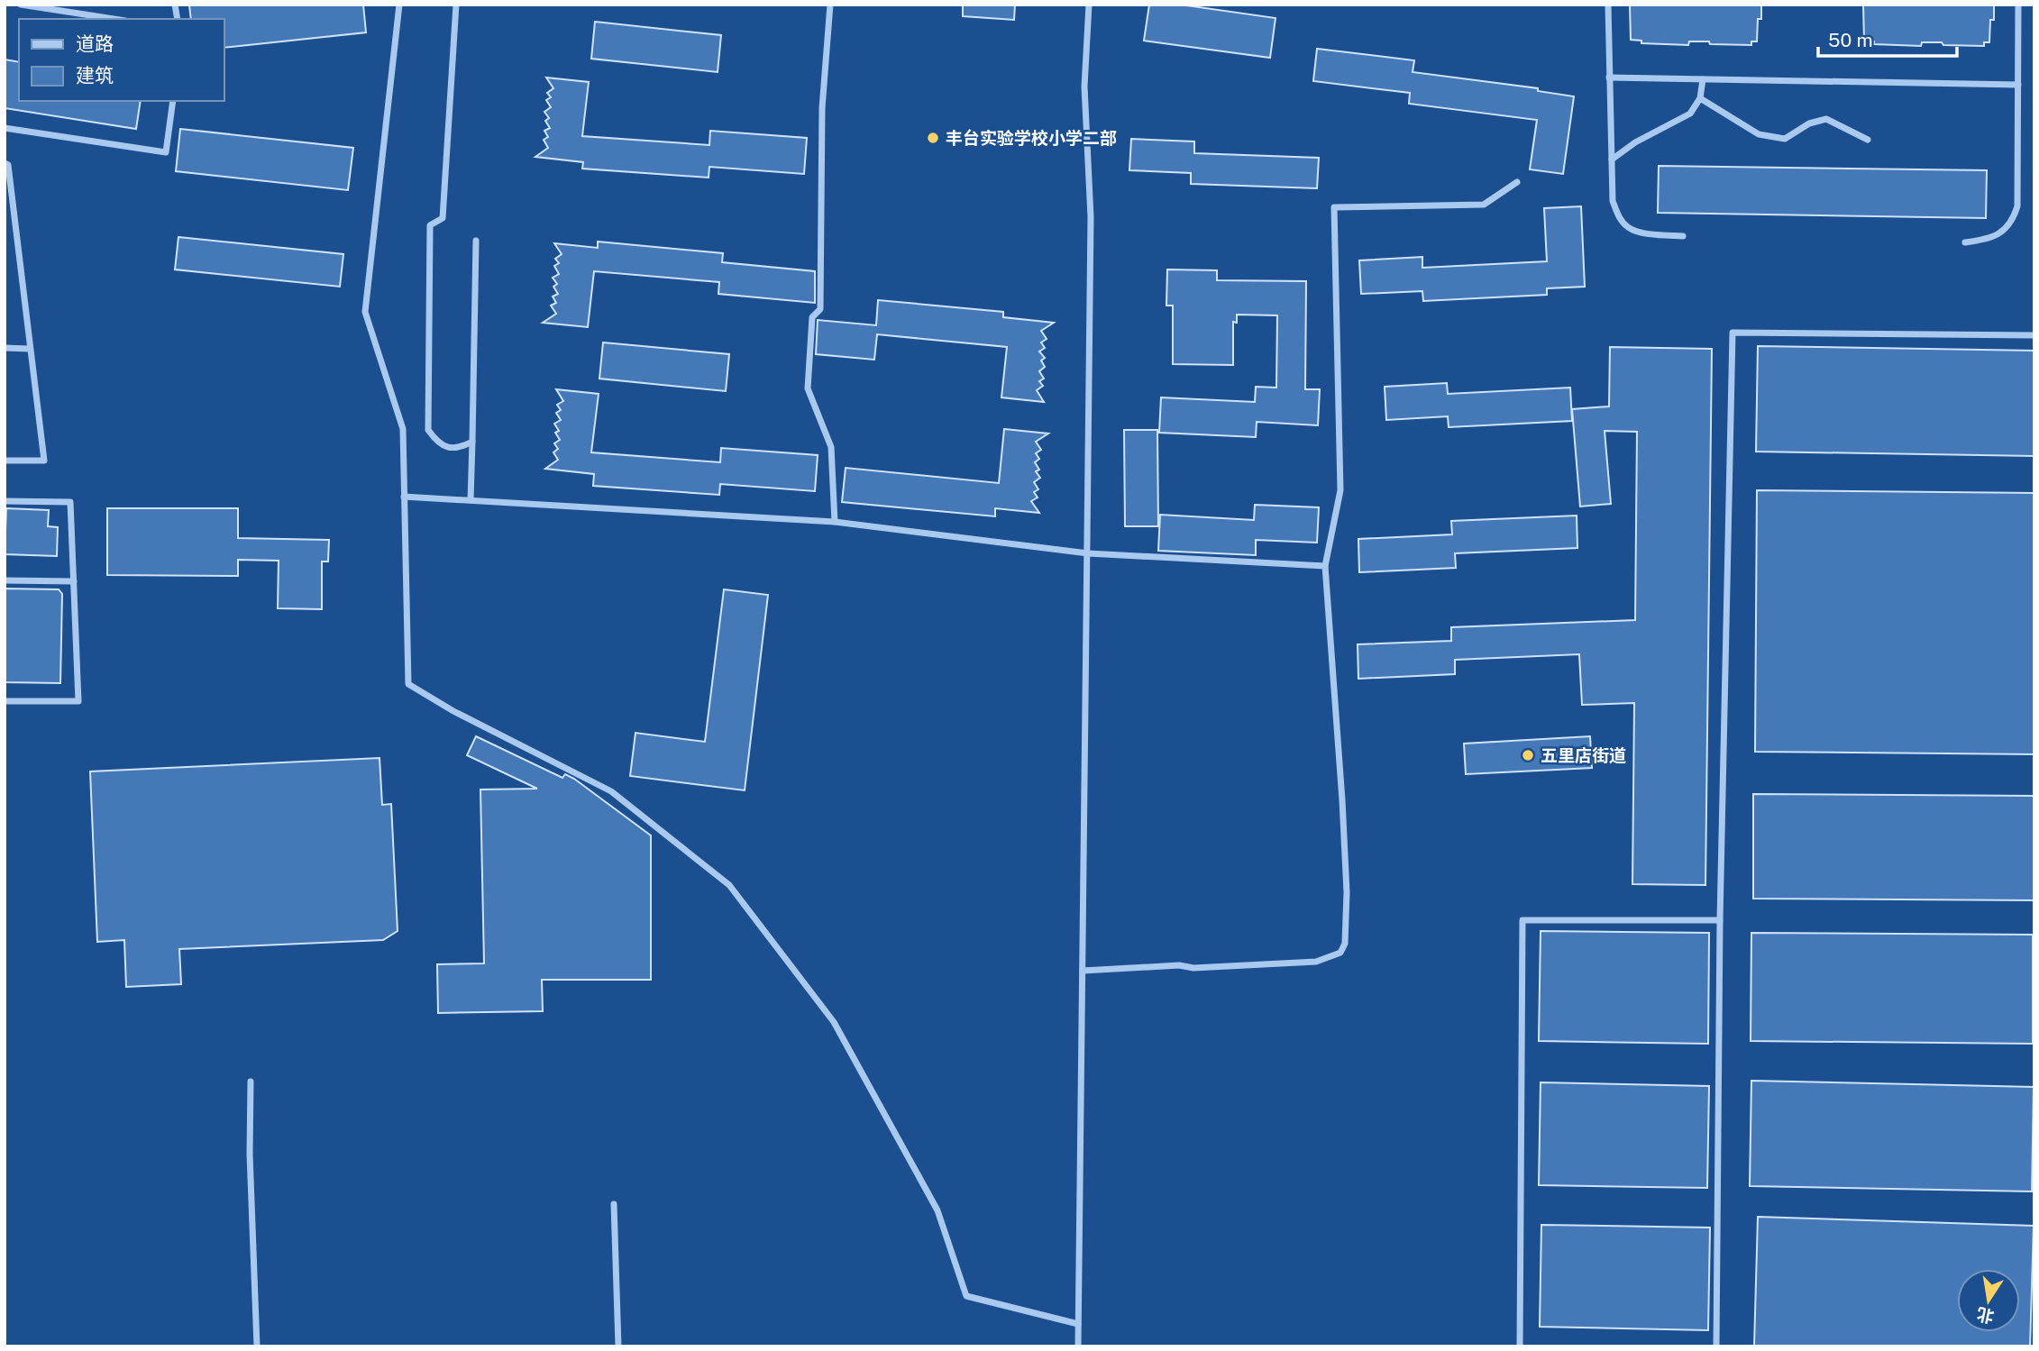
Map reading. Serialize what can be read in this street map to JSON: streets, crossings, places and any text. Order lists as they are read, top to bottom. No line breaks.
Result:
{"places":["丰台实验学校小学二部","五里店街道"],"legend":["道路","建筑"],"scale_bar":"50 m","north":"bottom"}
